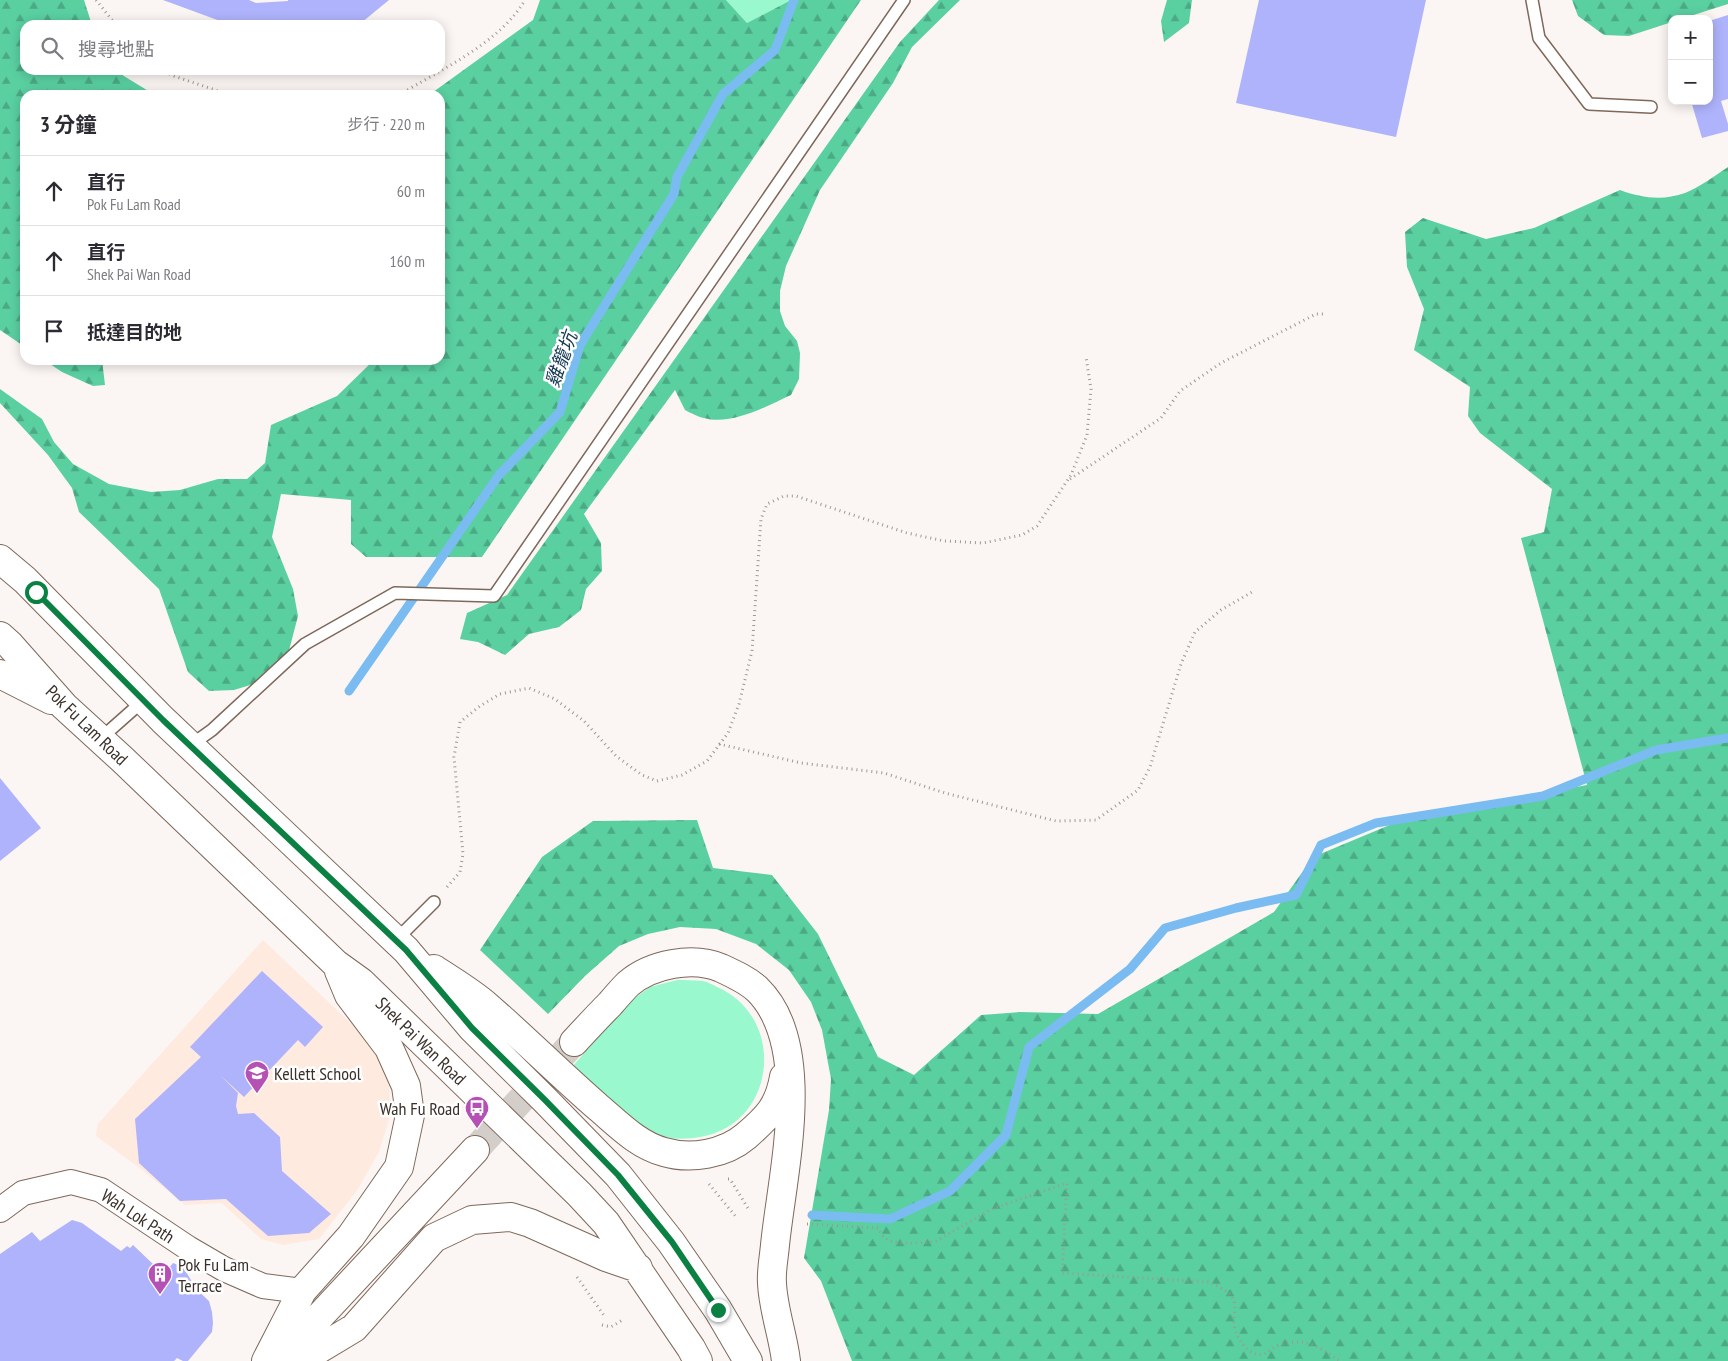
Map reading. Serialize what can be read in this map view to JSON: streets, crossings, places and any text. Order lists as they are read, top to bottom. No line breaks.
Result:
{"streets":{"main road":["Pok Fu Lam Road","Shek Pai Wan Road"],"street":["Wah Lok Path"]},"crossings":[["Pok Fu Lam Road","Shek Pai Wan Road"]],"water":["雞籠坑"],"places":{"school or university":["Kellett School"],"bus stop":["Wah Fu Road"],"building":["Pok Fu Lam Terrace"]},"page":{"map_buttons":["+","−"],"search":"搜尋地點","heading":["3 分鐘","步行 · 220 m"],"list":[["直行","Pok Fu Lam Road","60 m"],["直行","Shek Pai Wan Road","160 m"],"抵達目的地"]}}
